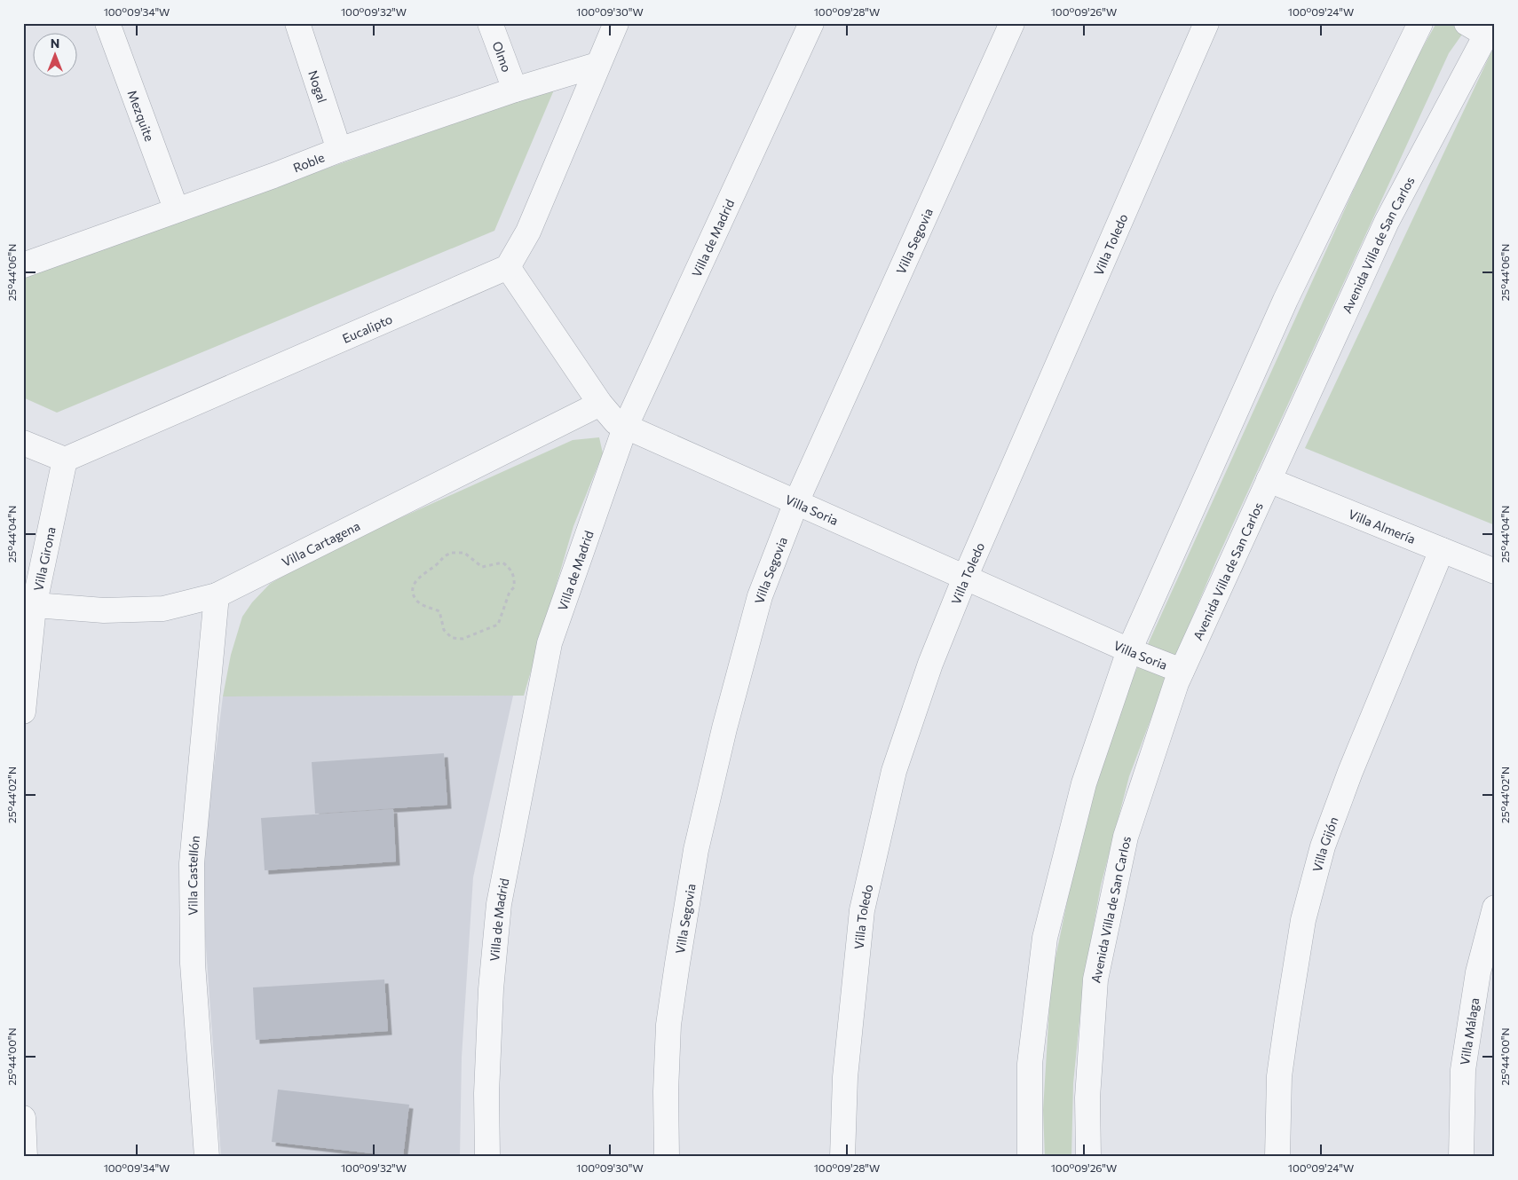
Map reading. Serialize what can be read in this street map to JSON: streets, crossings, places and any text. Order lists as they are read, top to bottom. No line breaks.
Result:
{"streets":{"street":["Olmo","Nogal","Mezquite","Roble","Villa de Madrid","Villa Segovia","Villa Toledo","Avenida Villa de San Carlos","Eucalipto","Villa Soria","Villa Almería","Villa Cartagena","Villa Girona","Villa Gijón","Villa Castellón","Villa Málaga"]},"crossings":[["Olmo","Roble"],["Nogal","Roble"],["Mezquite","Roble"],["Villa de Madrid","Villa Soria"],["Villa Segovia","Villa Soria"],["Villa Toledo","Villa Soria"],["Avenida Villa de San Carlos","Villa Soria"],["Avenida Villa de San Carlos","Villa Almería"],["Eucalipto","Villa Soria"],["Eucalipto","Villa Girona"],["Villa Soria","Villa Cartagena"],["Villa Almería","Villa Gijón"],["Villa Cartagena","Villa Girona"],["Villa Cartagena","Villa Castellón"]],"north":"top","coordinates":["100°09'34\"W","100°09'32\"W","100°09'30\"W","100°09'28\"W","100°09'26\"W","100°09'24\"W","25°44'06\"N","25°44'04\"N","25°44'02\"N","25°44'00\"N"]}
